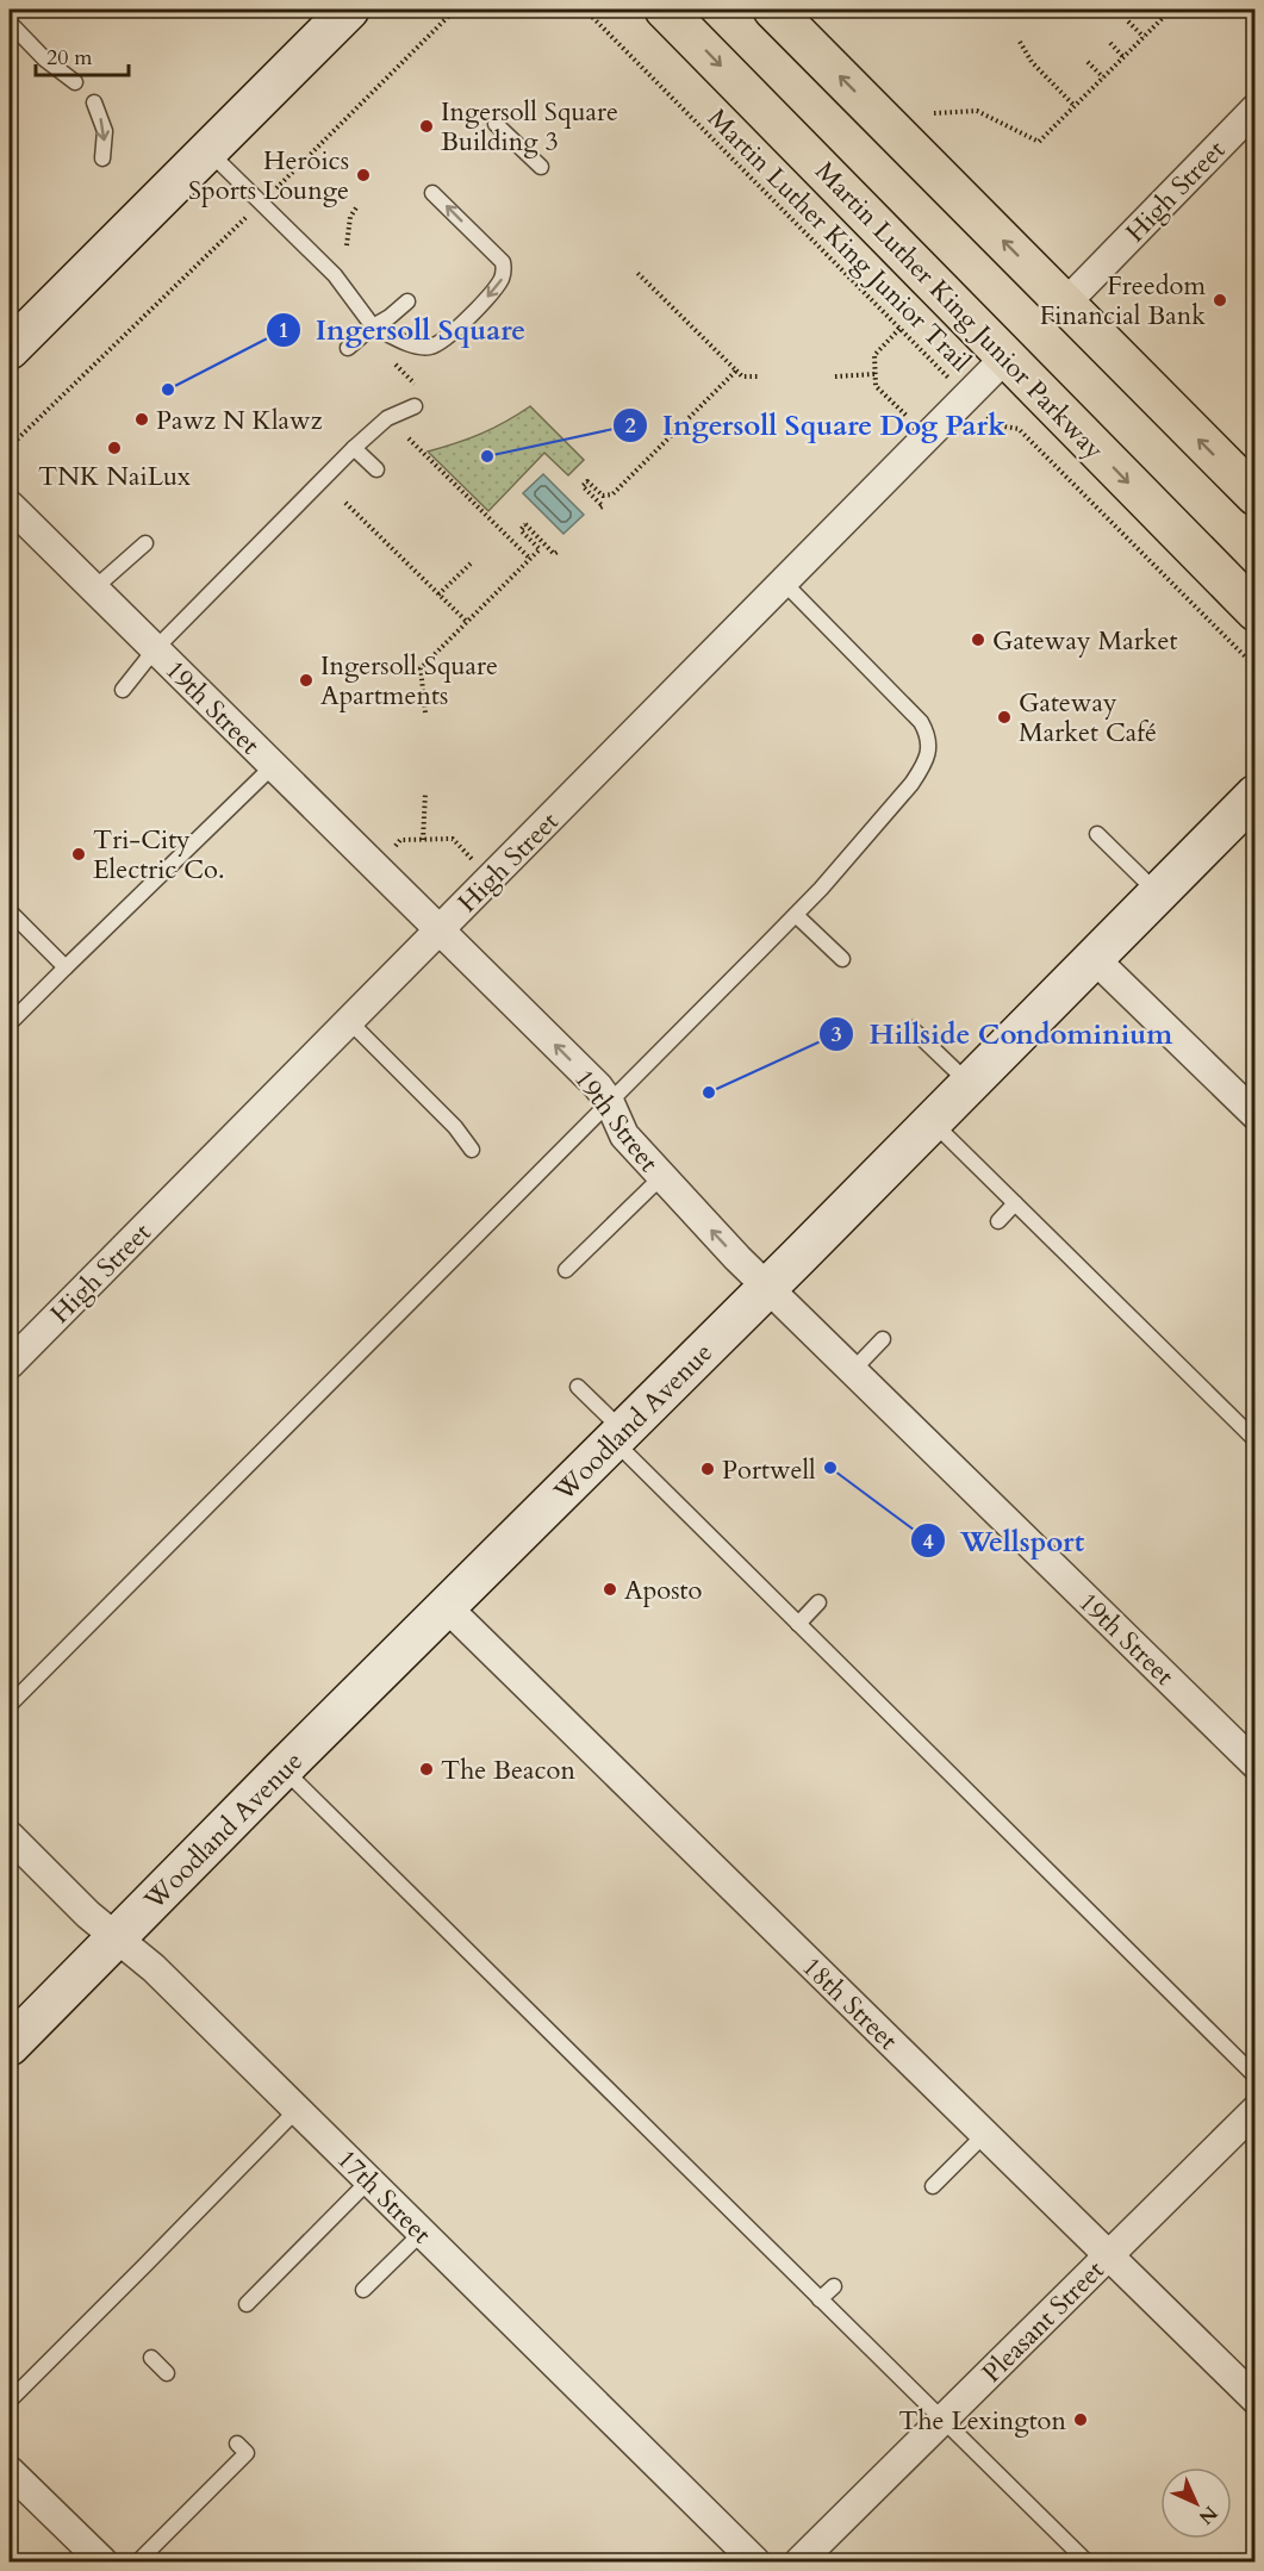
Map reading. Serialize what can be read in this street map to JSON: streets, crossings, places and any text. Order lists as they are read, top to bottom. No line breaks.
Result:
{"streets":{"main road":["Martin Luther King Junior Parkway"],"street":["High Street","19th Street","Woodland Avenue","18th Street","17th Street","Pleasant Street"],"path":["Martin Luther King Junior Trail"]},"crossings":[["High Street","Martin Luther King Junior Trail"],["High Street","Martin Luther King Junior Parkway"],["High Street","19th Street"],["19th Street","Woodland Avenue"],["Woodland Avenue","18th Street"],["Woodland Avenue","17th Street"],["18th Street","Pleasant Street"]],"places":["Ingersoll Square Building 3","Heroics Sports Lounge","Freedom Financial Bank","Ingersoll Square","Pawz N Klawz","TNK NaiLux","Ingersoll Square Dog Park","Gateway Market","Ingersoll Square Apartments","Gateway Market Café","Tri-City Electric Co.","Hillside Condominium","Wellsport","Portwell","Aposto","The Beacon","The Lexington"],"scale_bar":"20 m","north":"bottom right"}
